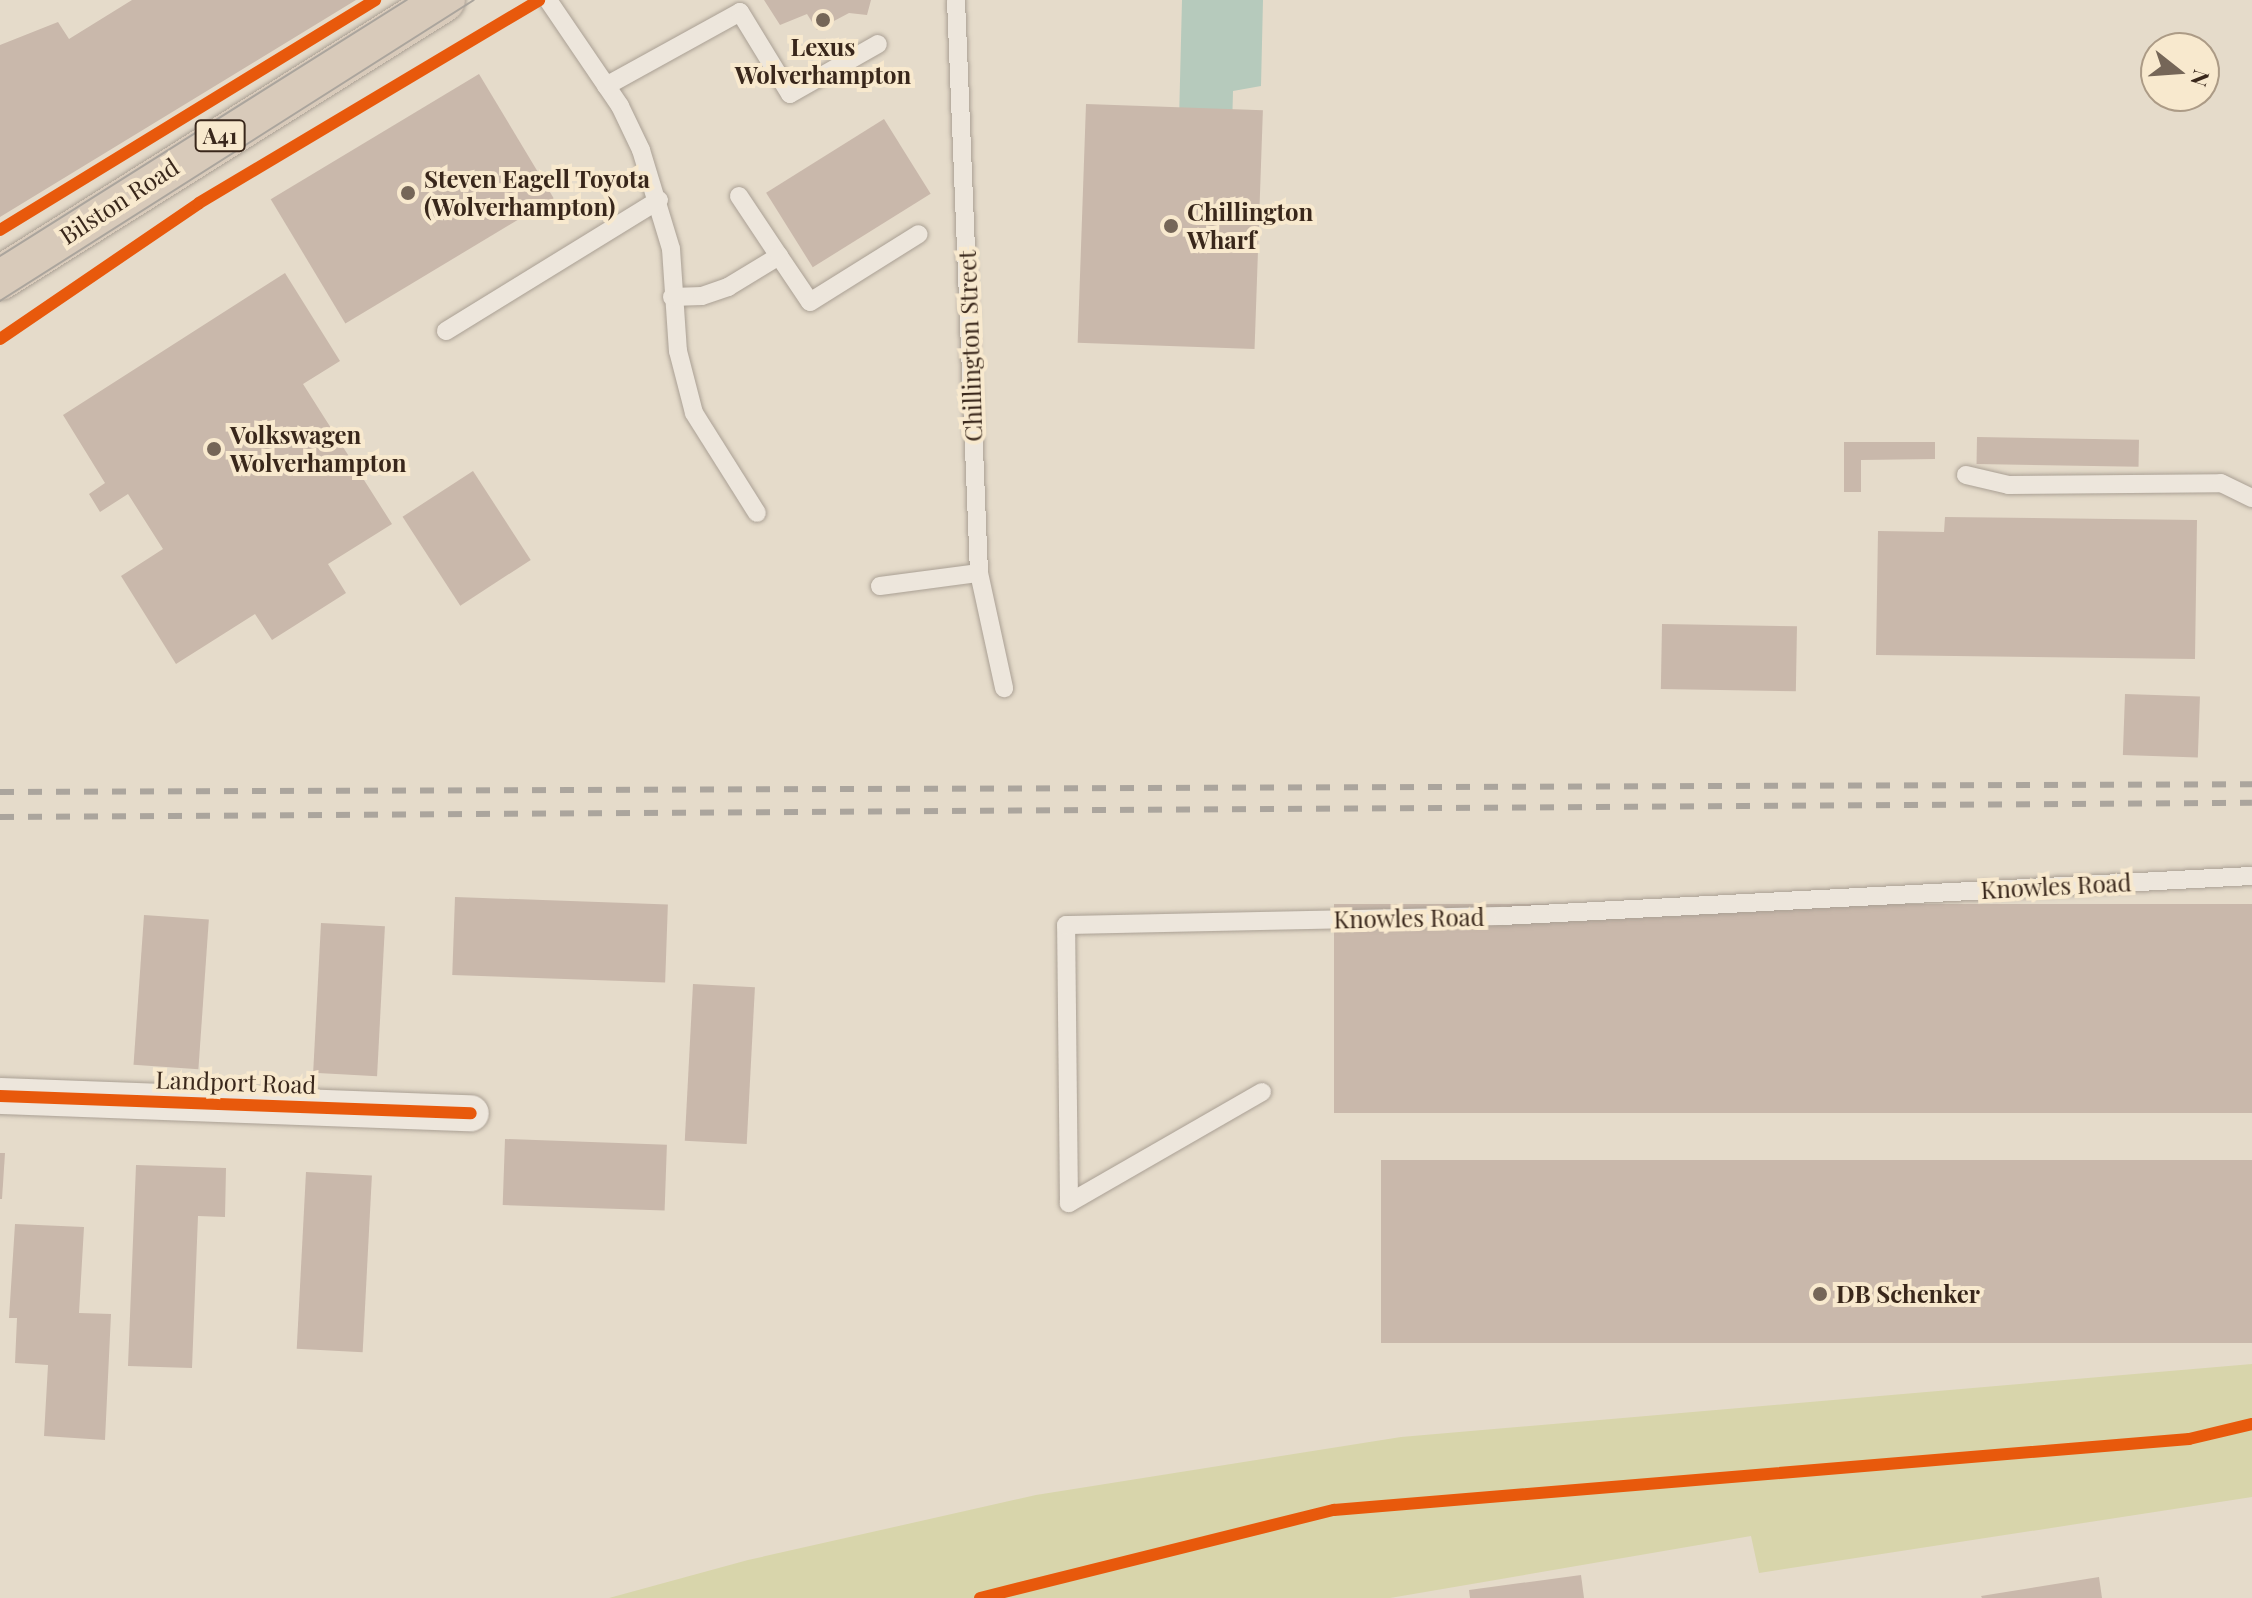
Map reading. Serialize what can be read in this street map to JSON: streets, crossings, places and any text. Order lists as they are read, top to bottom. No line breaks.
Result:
{"streets":{"highway":["A41","Bilston Road"],"street":["Landport Road"],"lane":["Chillington Street","Knowles Road"]},"places":["Lexus Wolverhampton","Steven Eagell Toyota (Wolverhampton)","Chillington Wharf","Volkswagen Wolverhampton","DB Schenker"],"north":"right"}
